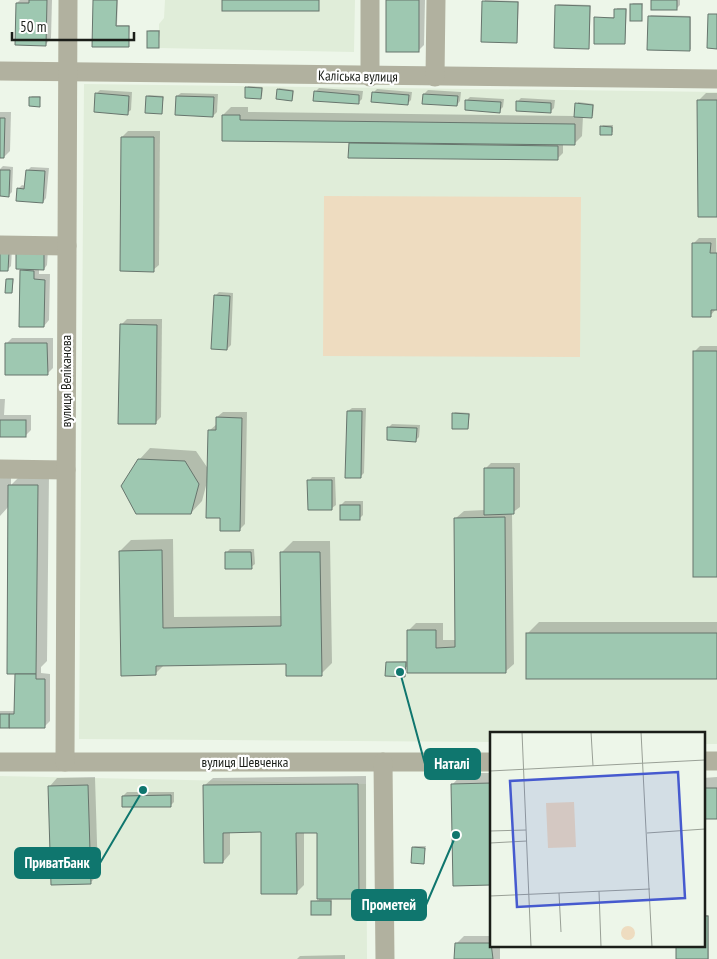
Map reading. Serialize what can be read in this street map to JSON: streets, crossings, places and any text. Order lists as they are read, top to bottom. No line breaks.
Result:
{"streets":{"street":["Каліська вулиця","вулиця Веліканова","вулиця Шевченка"]},"crossings":[["Каліська вулиця","вулиця Веліканова"],["вулиця Веліканова","вулиця Шевченка"]],"places":["Наталі","ПриватБанк","Прометей"],"scale_bar":"50 m"}
